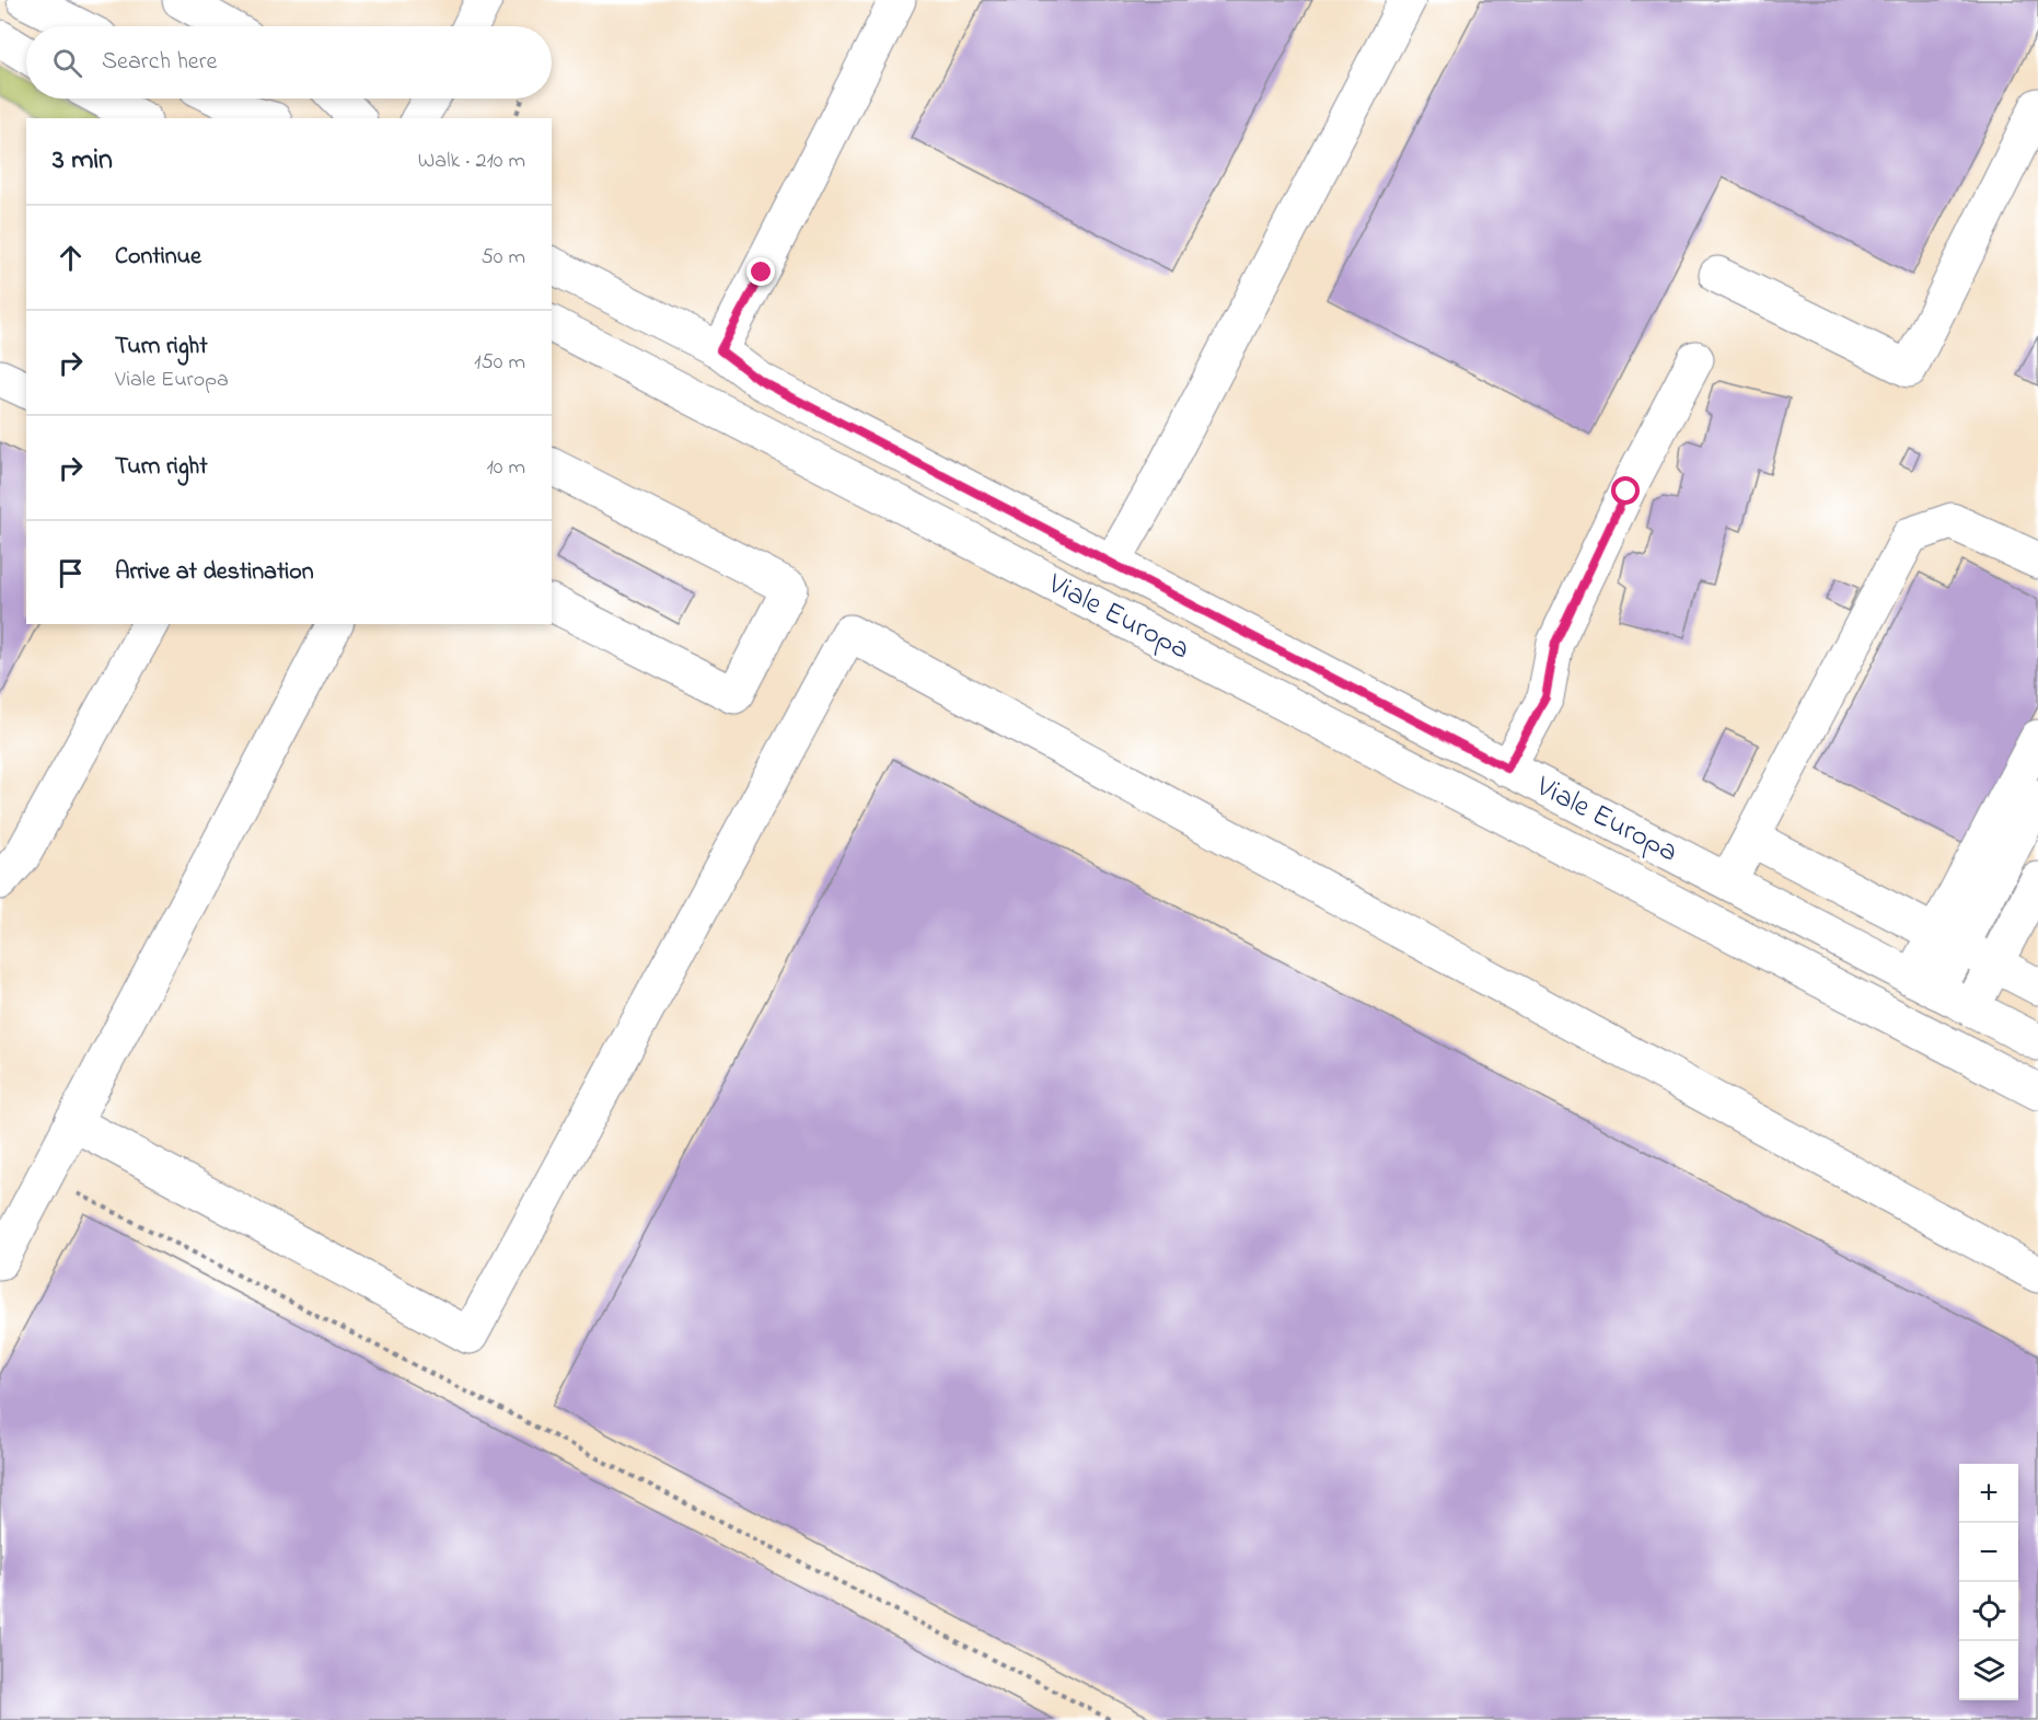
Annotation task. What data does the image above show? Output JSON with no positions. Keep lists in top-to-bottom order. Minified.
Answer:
{"streets":{"main road":["Viale Europa"]},"page":{"search":"Search here","heading":["3 min","Walk · 210 m"],"list":[["Continue","50 m"],["Turn right","Viale Europa","150 m"],["Turn right","10 m"],"Arrive at destination"],"map_buttons":["+","−"]}}
